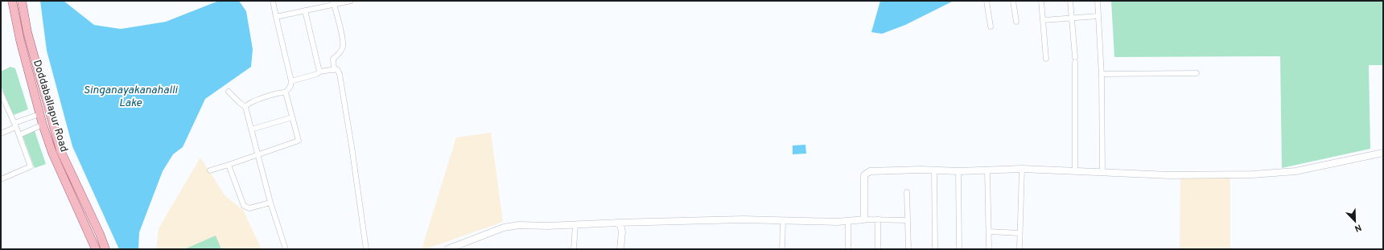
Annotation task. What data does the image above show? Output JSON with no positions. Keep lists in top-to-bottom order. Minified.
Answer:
{"streets":{"main road":["Doddaballapur Road"]},"water":["Singanayakanahalli Lake"],"north":"bottom right"}
